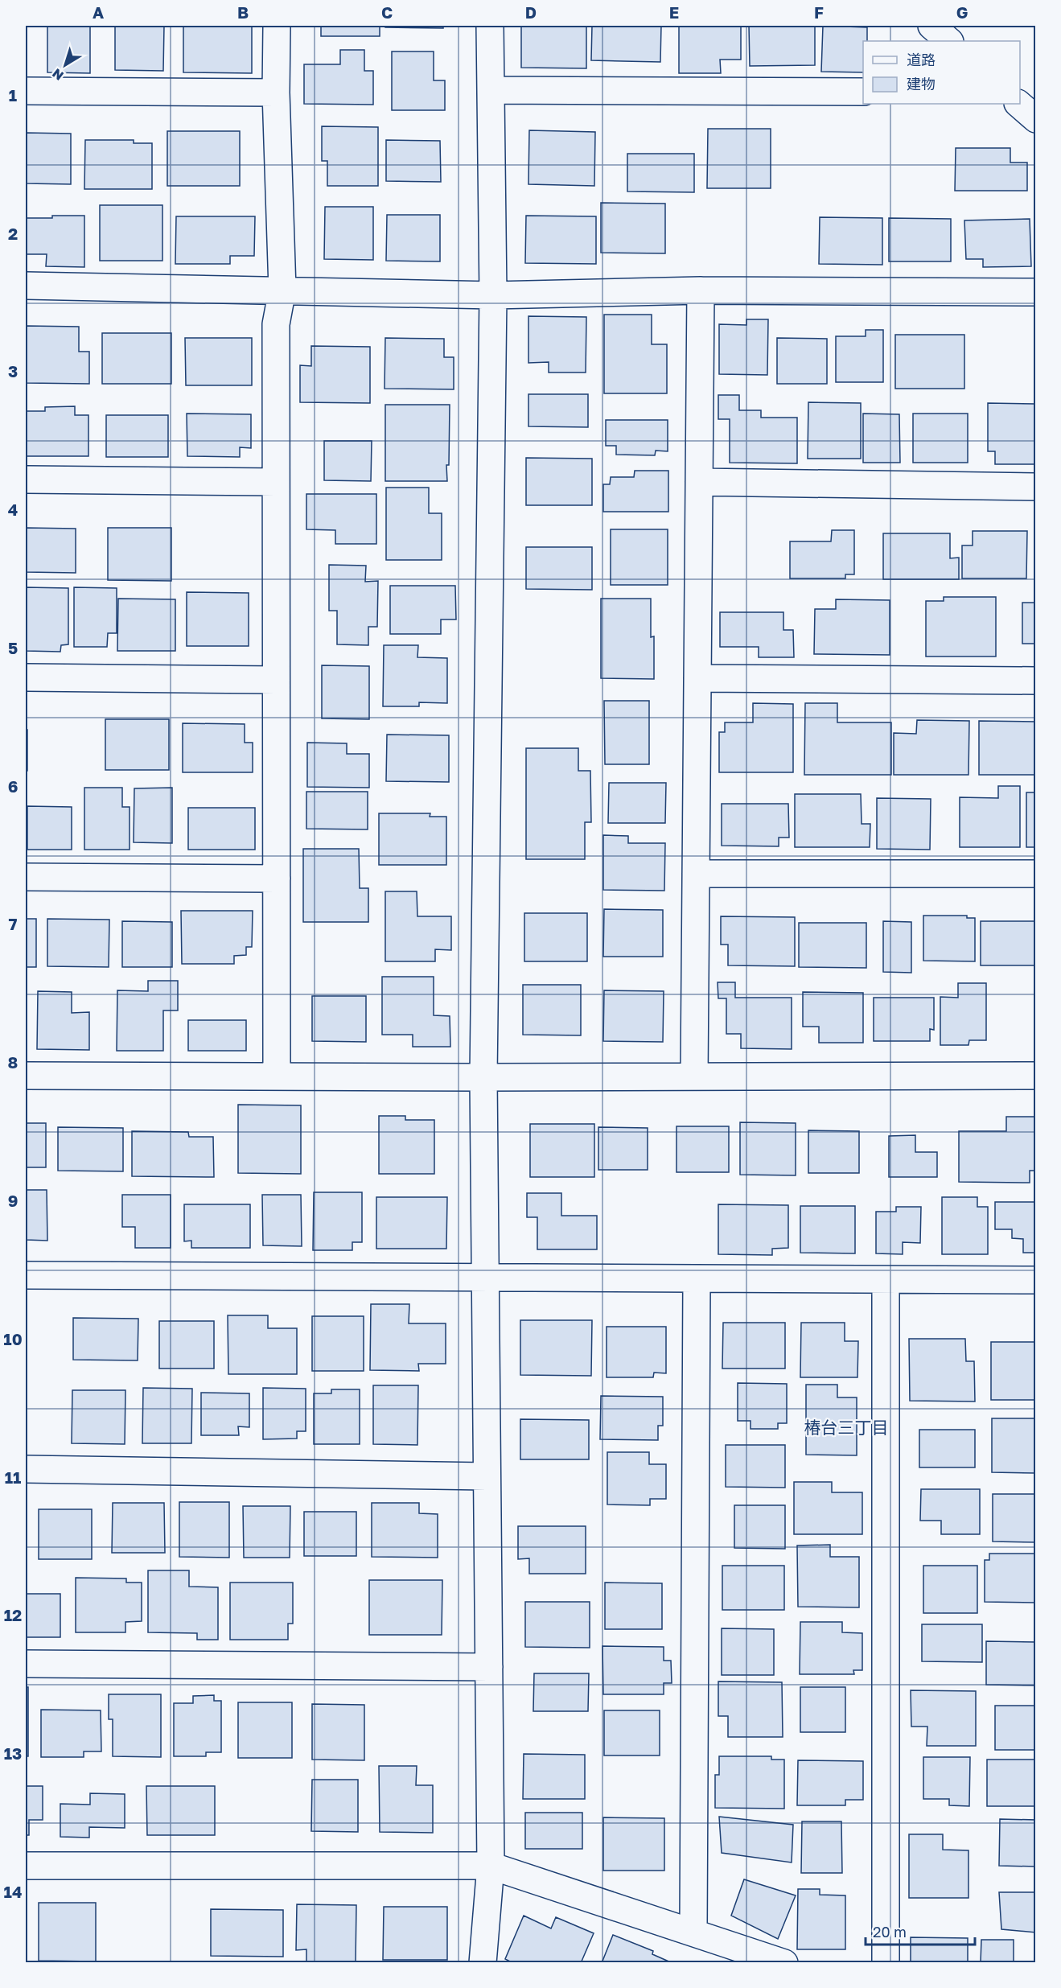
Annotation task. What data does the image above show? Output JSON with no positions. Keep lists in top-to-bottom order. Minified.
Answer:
{"districts":["椿台三丁目"],"legend":["道路","建物"],"scale_bar":"20 m","north":"bottom left","grid":{"columns":["A","B","C","D","E","F","G"],"rows":["1","2","3","4","5","6","7","8","9","10","11","12","13","14"]}}
